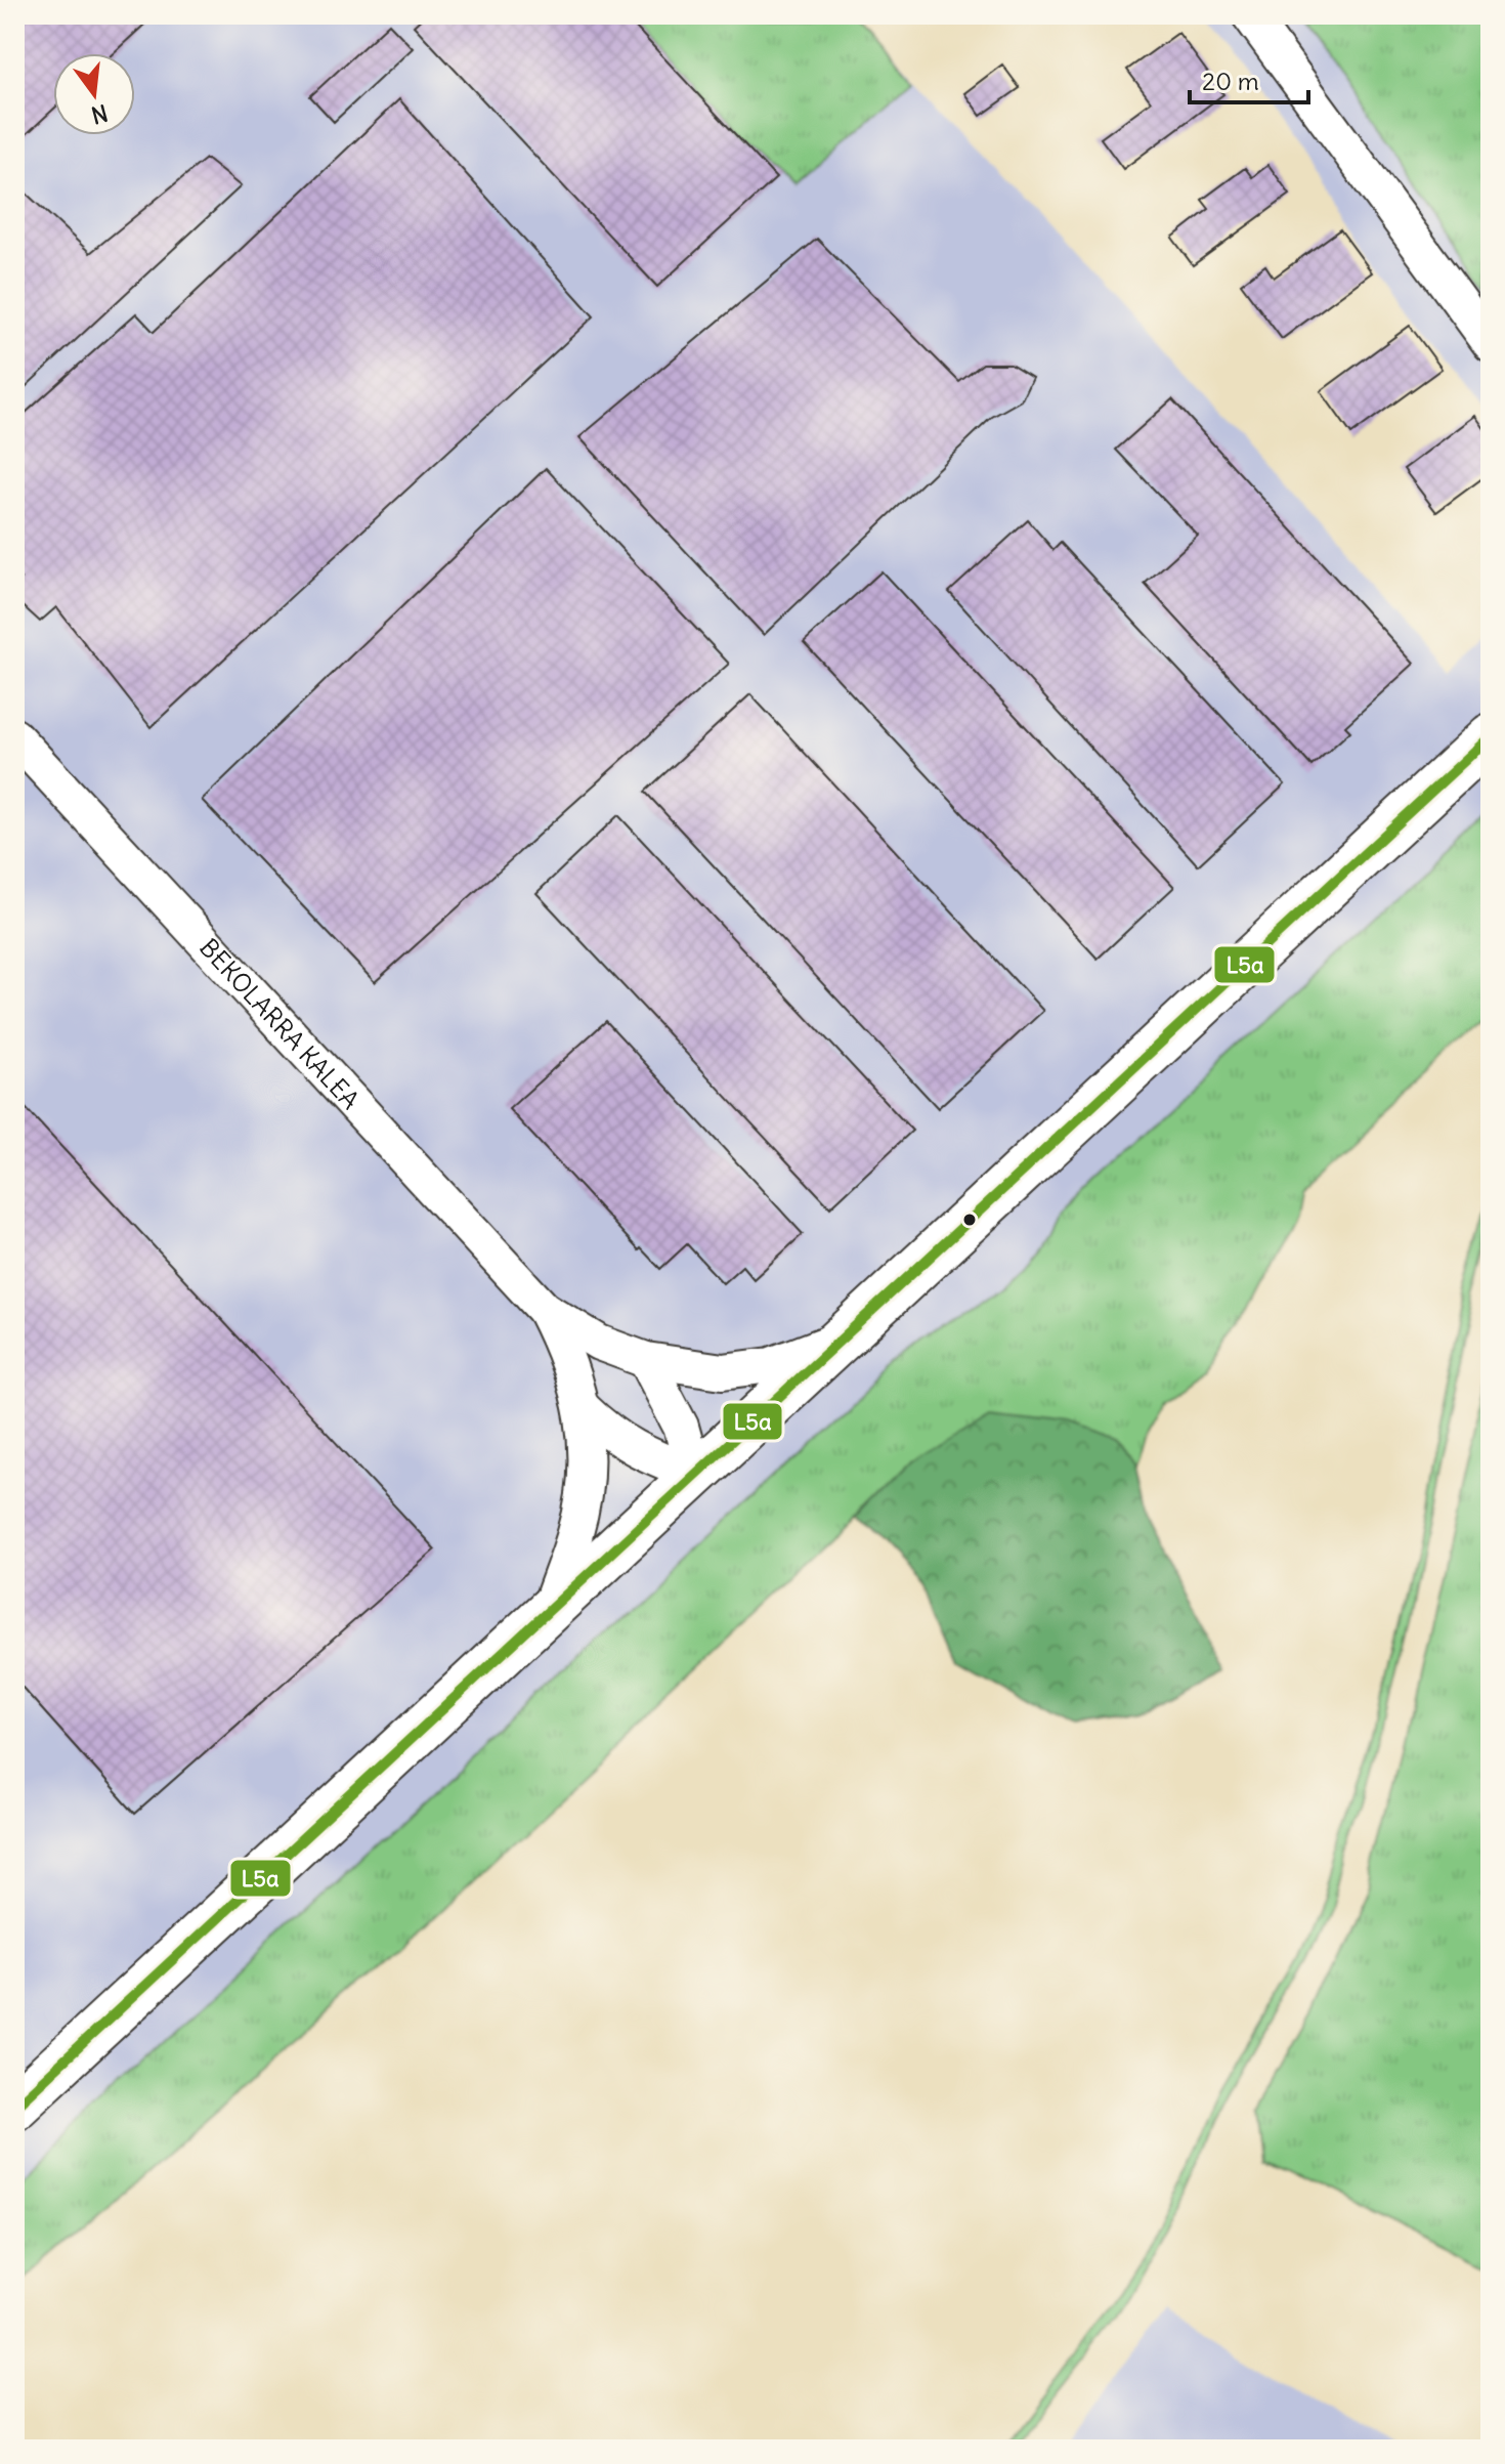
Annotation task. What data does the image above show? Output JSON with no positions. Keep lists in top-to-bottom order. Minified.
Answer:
{"streets":{"street":["BEKOLARRA KALEA"]},"lines":["transit line L5a"],"scale_bar":"20 m","north":"bottom"}
